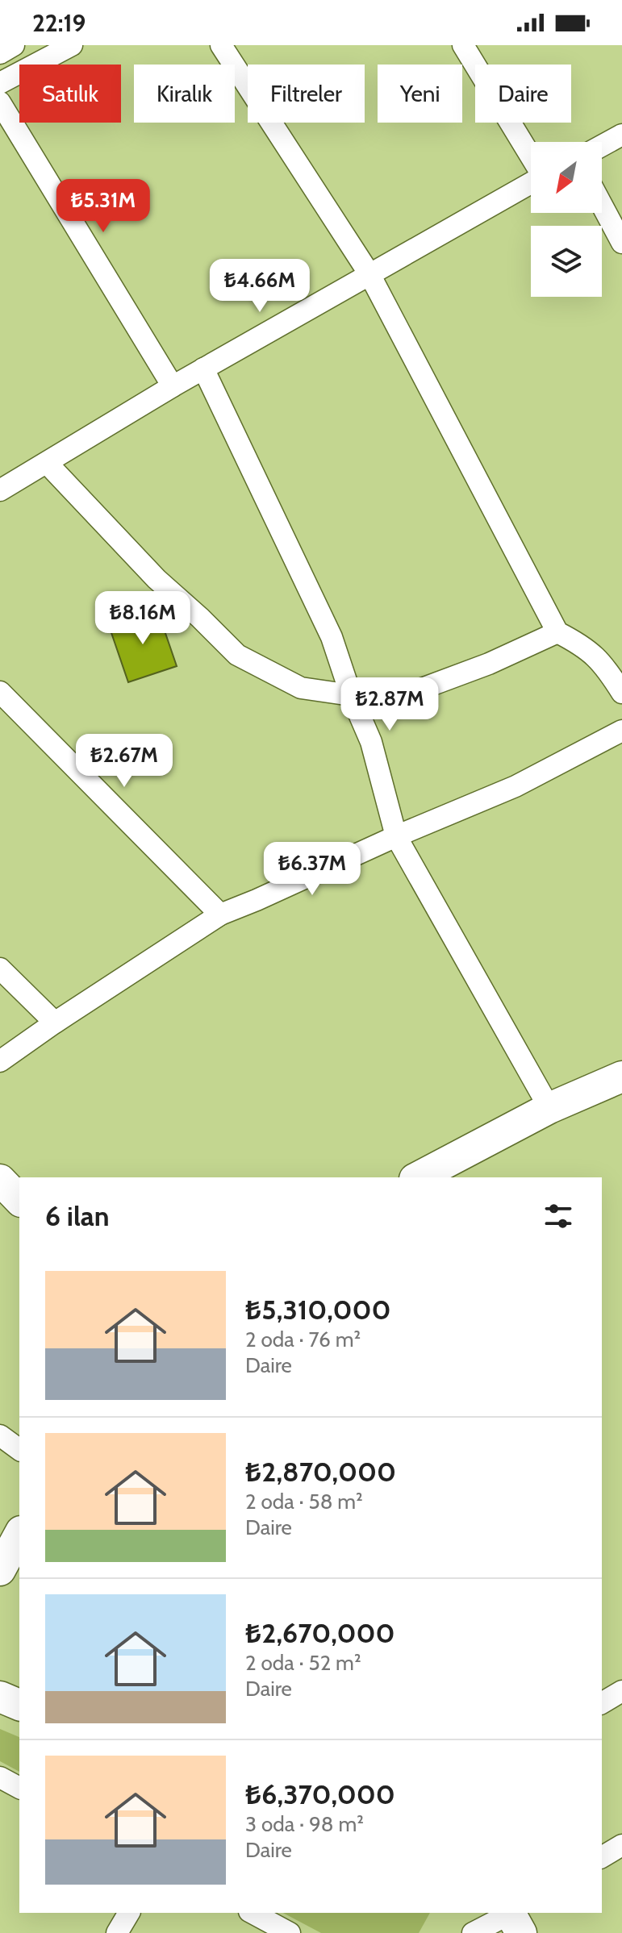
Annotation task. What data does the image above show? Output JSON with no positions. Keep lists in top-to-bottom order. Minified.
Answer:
{"north":"bottom left","page":{"status":"22:19","chip":["Satılık","Kiralık","Filtreler","Yeni","Daire"],"price":["₺5.31M","₺4.66M","₺8.16M","₺2.87M","₺2.67M","₺6.37M"],"heading":"6 ilan","list":[{"name":"₺5,310,000","note":"2 oda · 76 m² · Daire"},{"name":"₺2,870,000","note":"2 oda · 58 m² · Daire"},{"name":"₺2,670,000","note":"2 oda · 52 m² · Daire"},{"name":"₺6,370,000","note":"3 oda · 98 m² · Daire"}]}}
